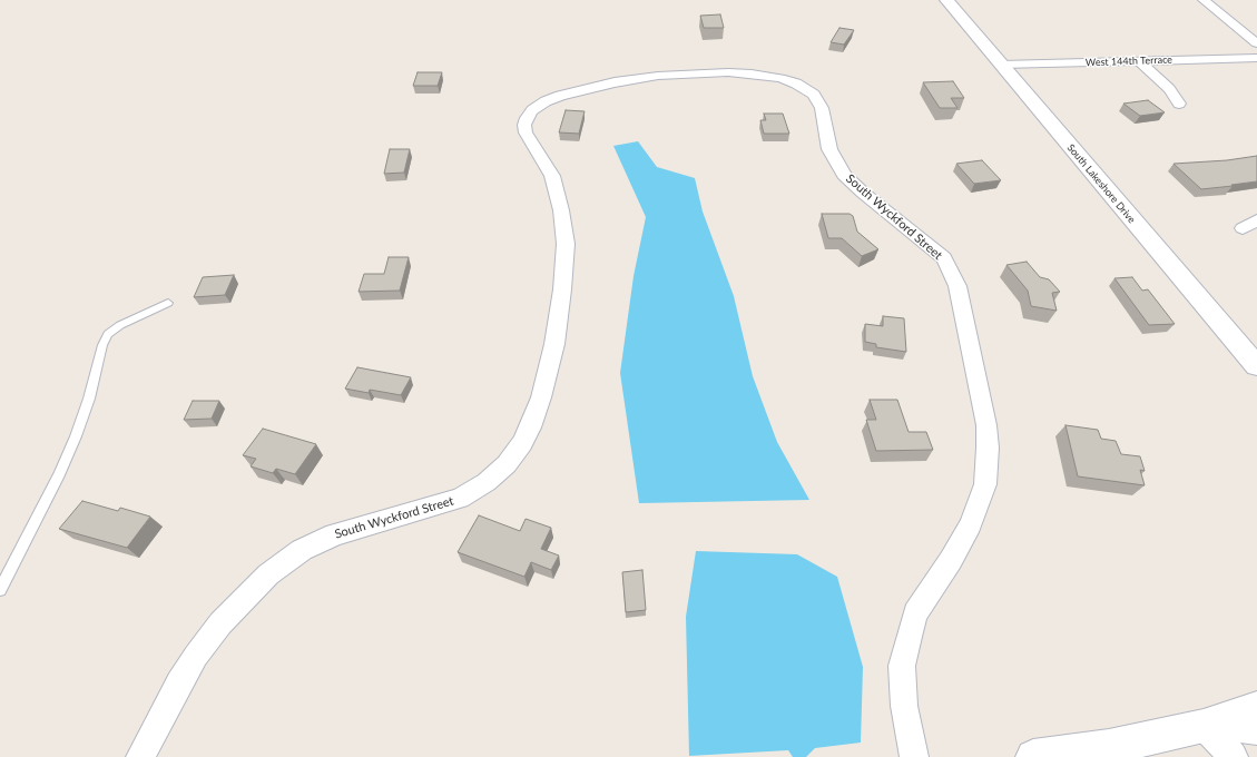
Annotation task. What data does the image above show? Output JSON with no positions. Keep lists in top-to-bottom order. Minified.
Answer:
{"streets":{"street":["West 144th Terrace","South Lakeshore Drive","South Wyckford Street"]},"crossings":[["West 144th Terrace","South Lakeshore Drive"]]}
